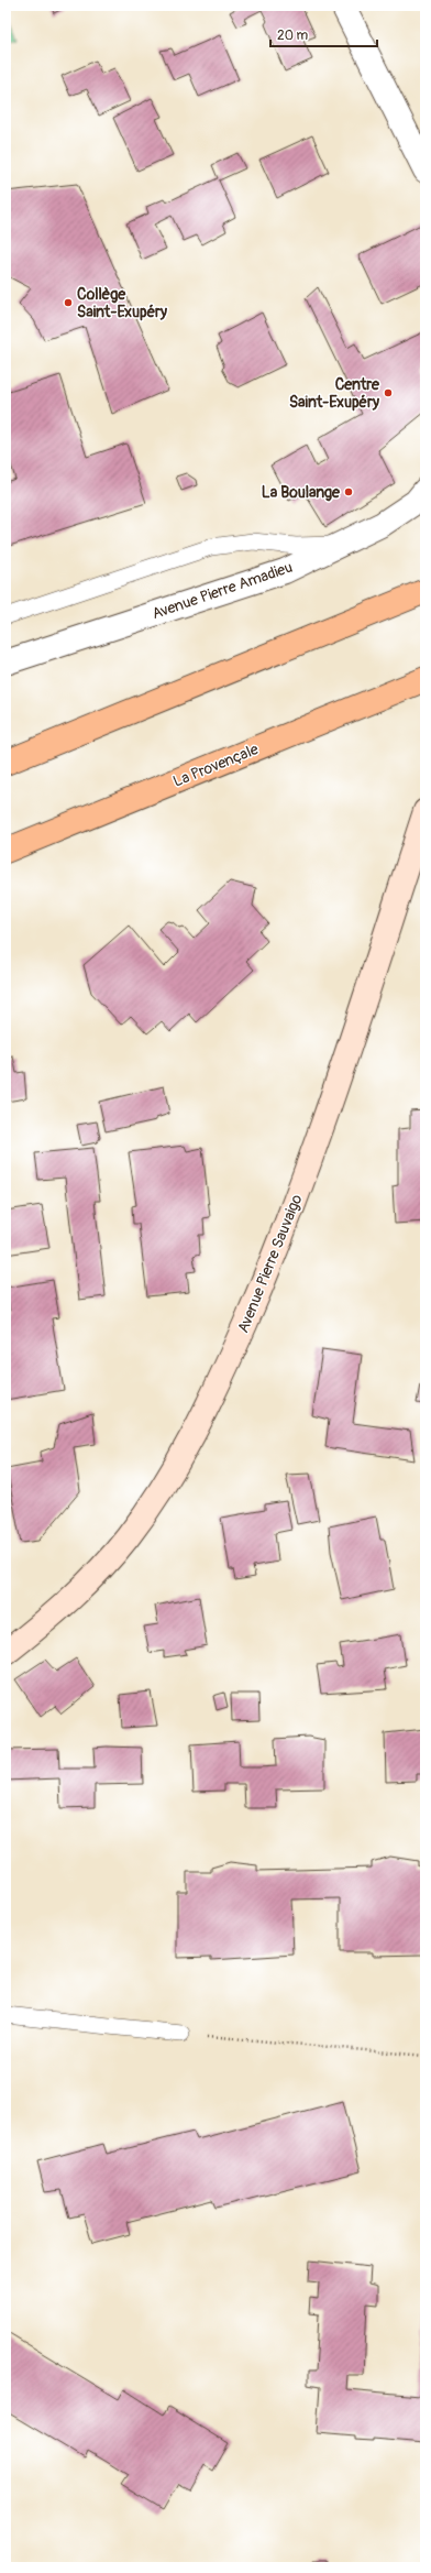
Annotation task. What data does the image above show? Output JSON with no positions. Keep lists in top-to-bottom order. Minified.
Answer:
{"streets":{"highway":["La Provençale"],"main road":["Avenue Pierre Sauvaigo"],"street":["Avenue Pierre Amadieu"]},"places":["Collège Saint-Exupéry","Centre Saint-Exupéry","La Boulange"],"scale_bar":"20 m"}
